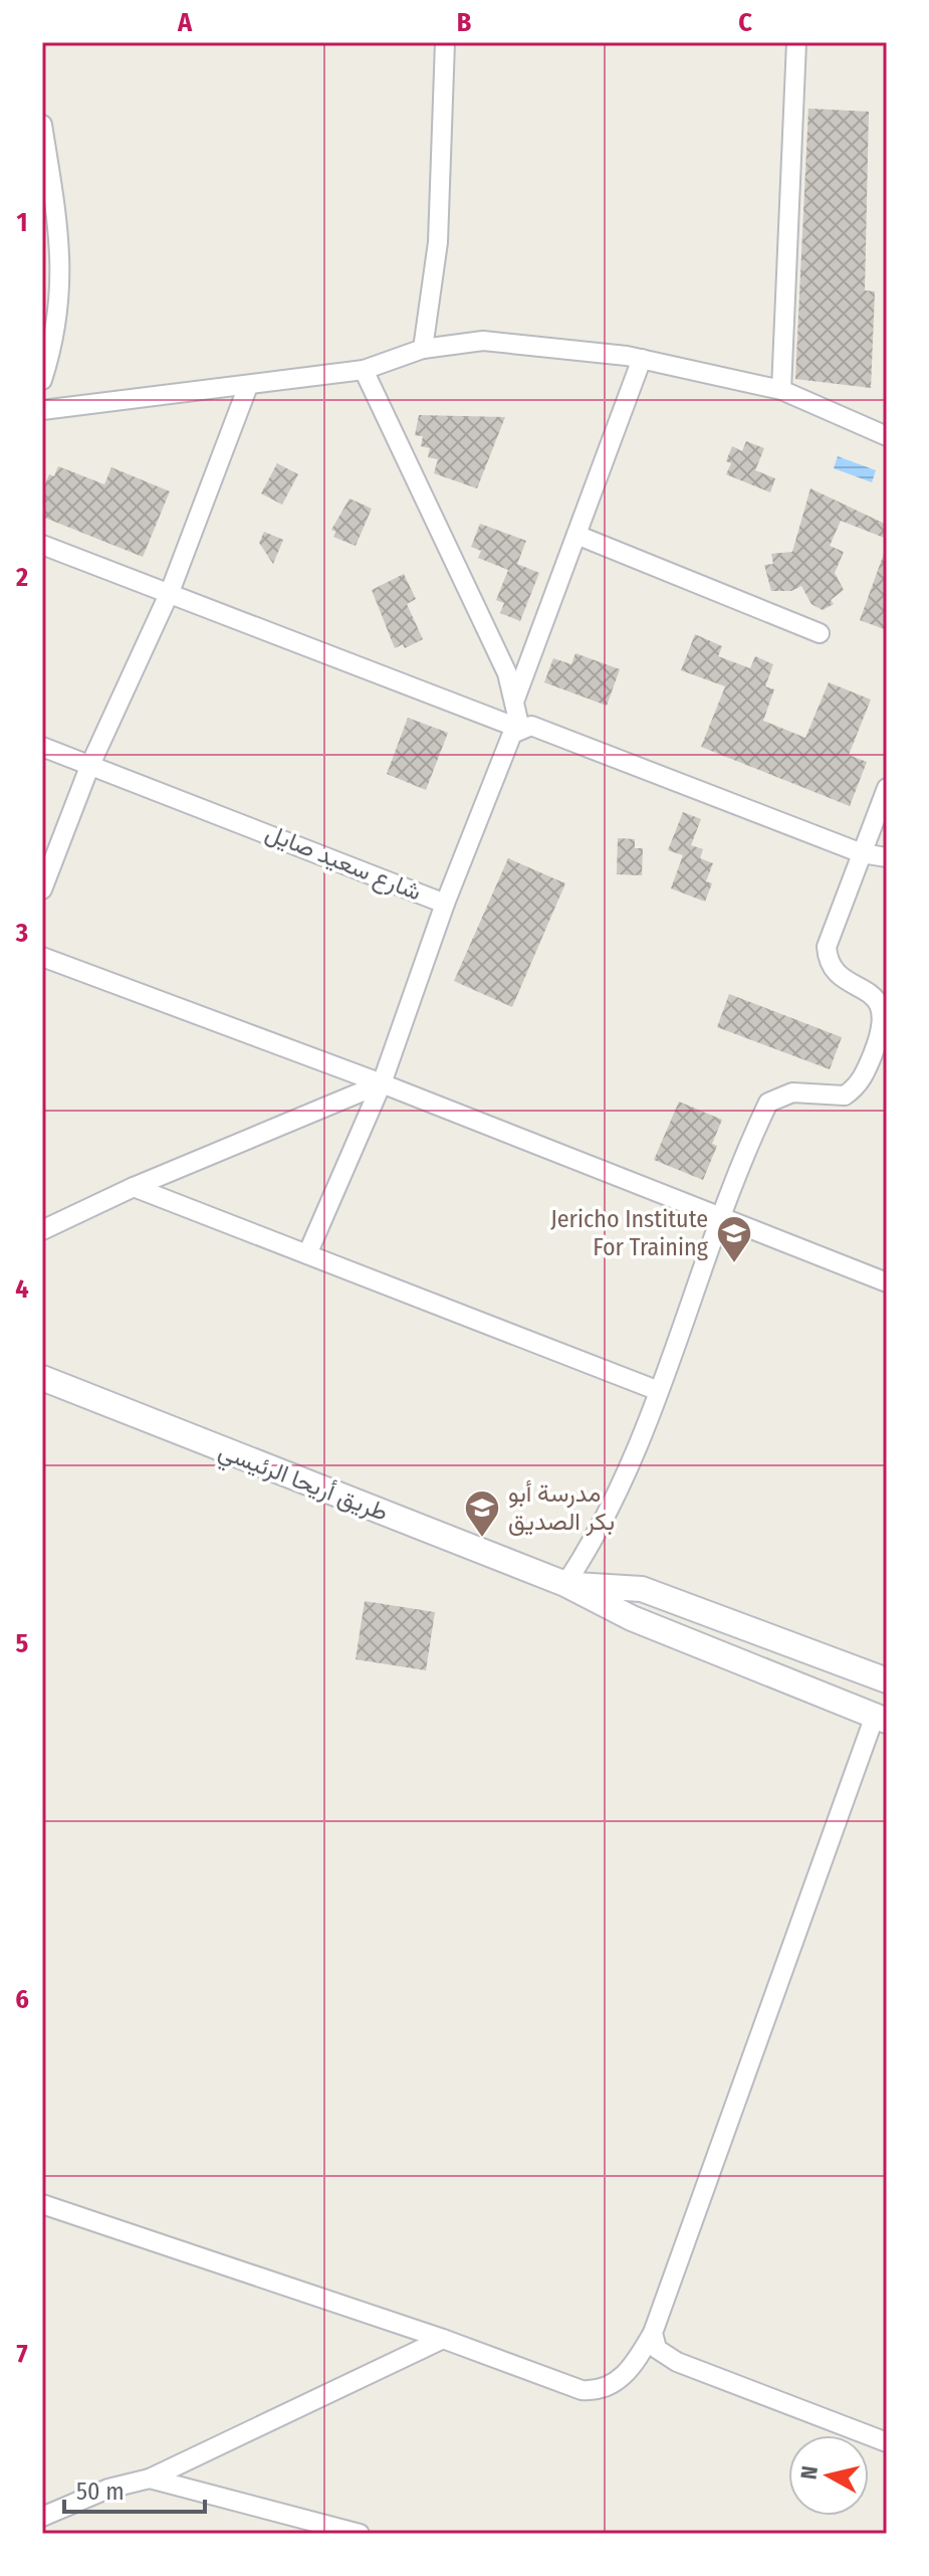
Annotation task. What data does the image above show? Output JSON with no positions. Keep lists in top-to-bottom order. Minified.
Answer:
{"streets":{"main road":["طريق أريحا الرئيسي"],"street":["شارع سعيد صايل"]},"places":{"school or university":["Jericho Institute For Training","مدرسة أبو بكر الصديق"]},"scale_bar":"50 m","north":"left","grid":{"columns":["A","B","C"],"rows":["1","2","3","4","5","6","7"]}}
